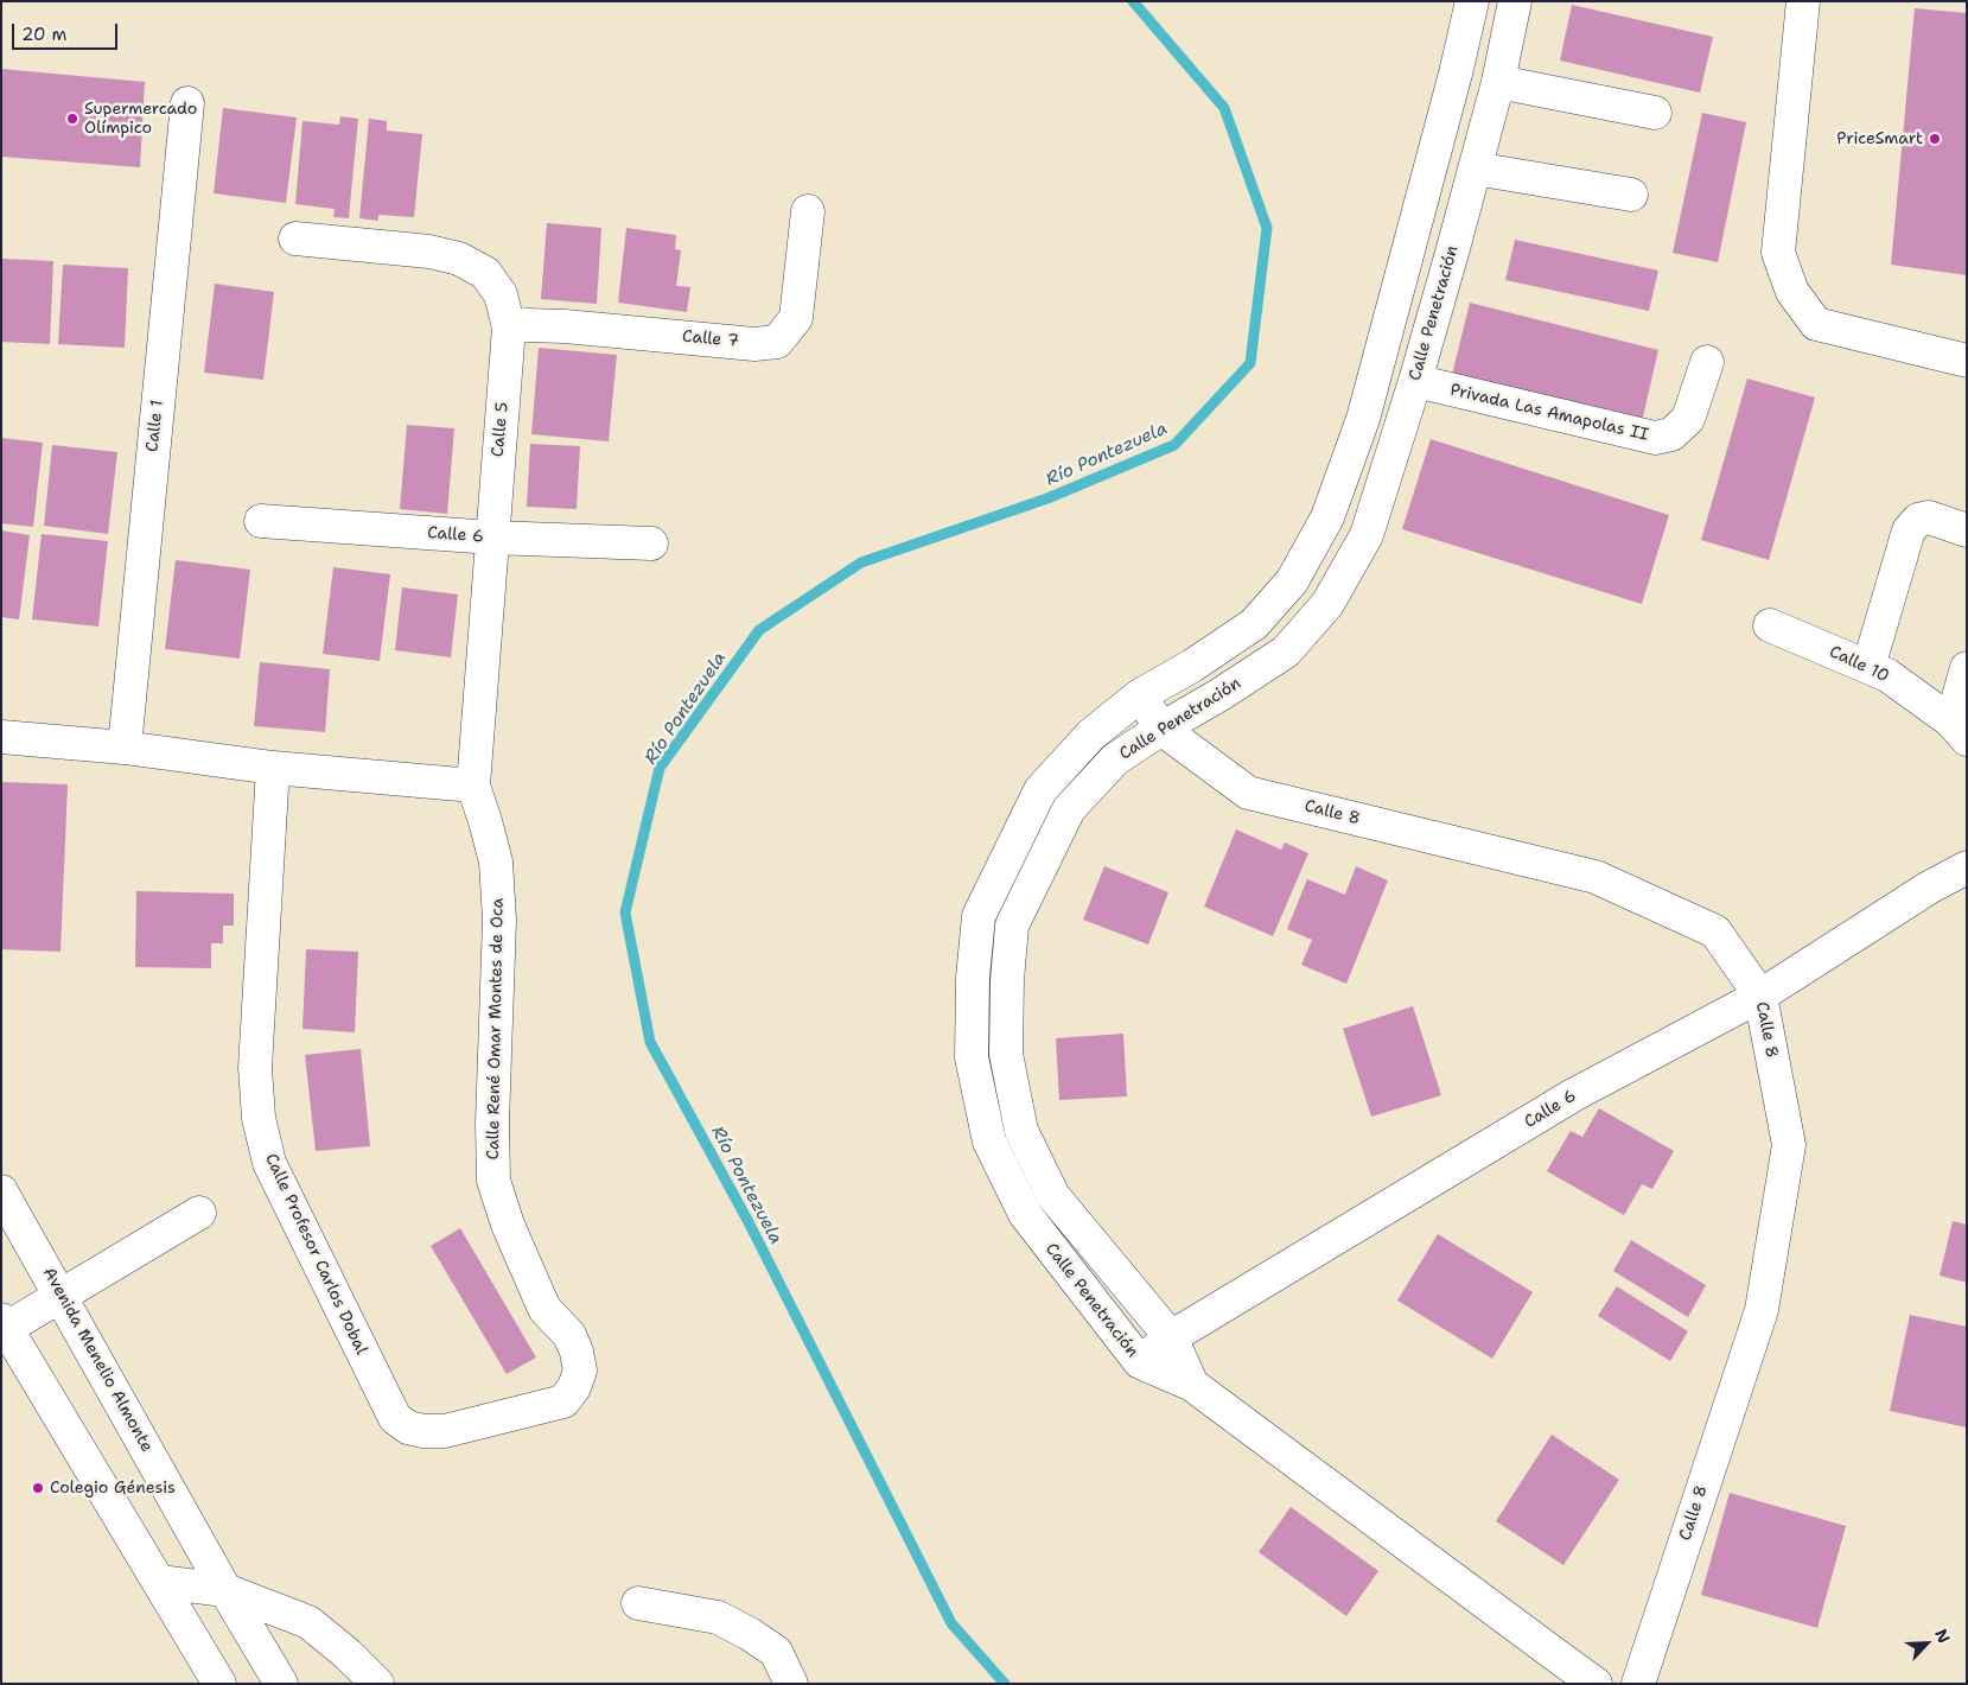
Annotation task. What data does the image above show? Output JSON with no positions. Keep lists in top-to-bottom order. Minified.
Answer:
{"streets":{"street":["Calle Penetración","Calle 7","Privada Las Amapolas II","Calle 1","Calle 5","Calle 6","Calle 10","Calle 8","Calle René Omar Montes de Oca","Calle Profesor Carlos Dobal","Avenida Menelio Almonte"]},"crossings":[["Calle Penetración","Privada Las Amapolas II"],["Calle Penetración","Calle 6"],["Calle Penetración","Calle 8"],["Calle 7","Calle 5"],["Calle 5","Calle 6"],["Calle 5","Calle René Omar Montes de Oca"],["Calle 6","Calle 8"],["Calle René Omar Montes de Oca","Calle Profesor Carlos Dobal"]],"water":["Río Pontezuela"],"places":["Supermercado Olímpico","PriceSmart","Colegio Génesis"],"scale_bar":"20 m","north":"top right"}
